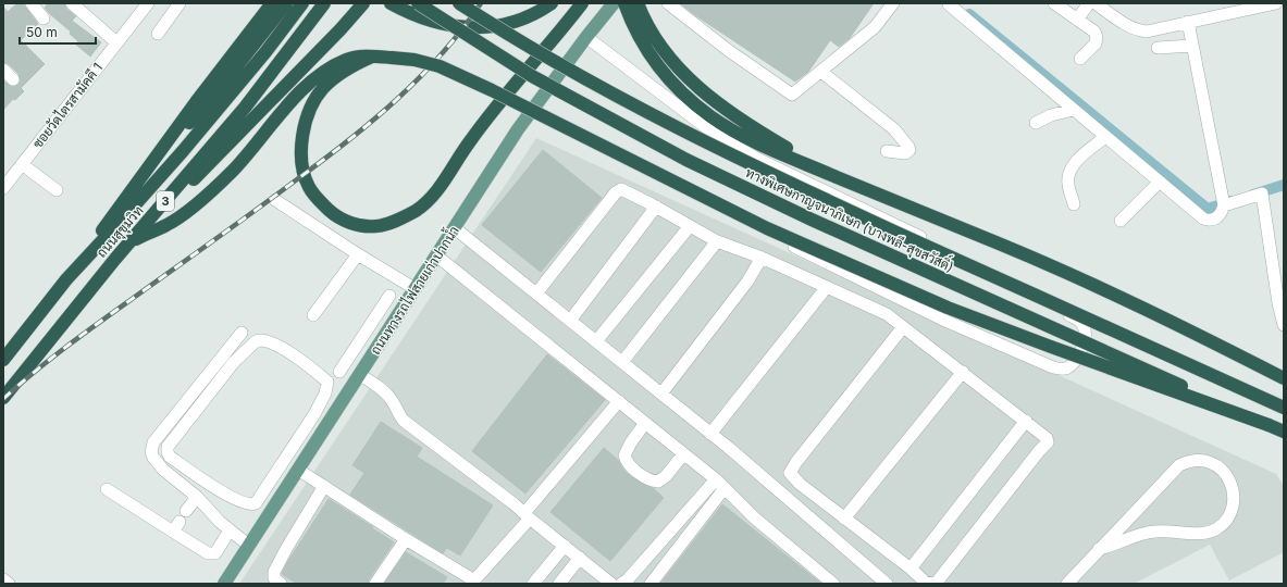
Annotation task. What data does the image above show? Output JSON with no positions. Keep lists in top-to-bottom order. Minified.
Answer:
{"streets":{"highway":["3","ทางพิเศษกาญจนาภิเษก (บางพลี-สุขสวัสดิ์)","ถนนสุขุมวิท"],"main road":["ถนนทางรถไฟสายเก่าปากน้ำ"],"street":["ซอยวัดไตรสามัคคี 1"]},"scale_bar":"50 m"}
